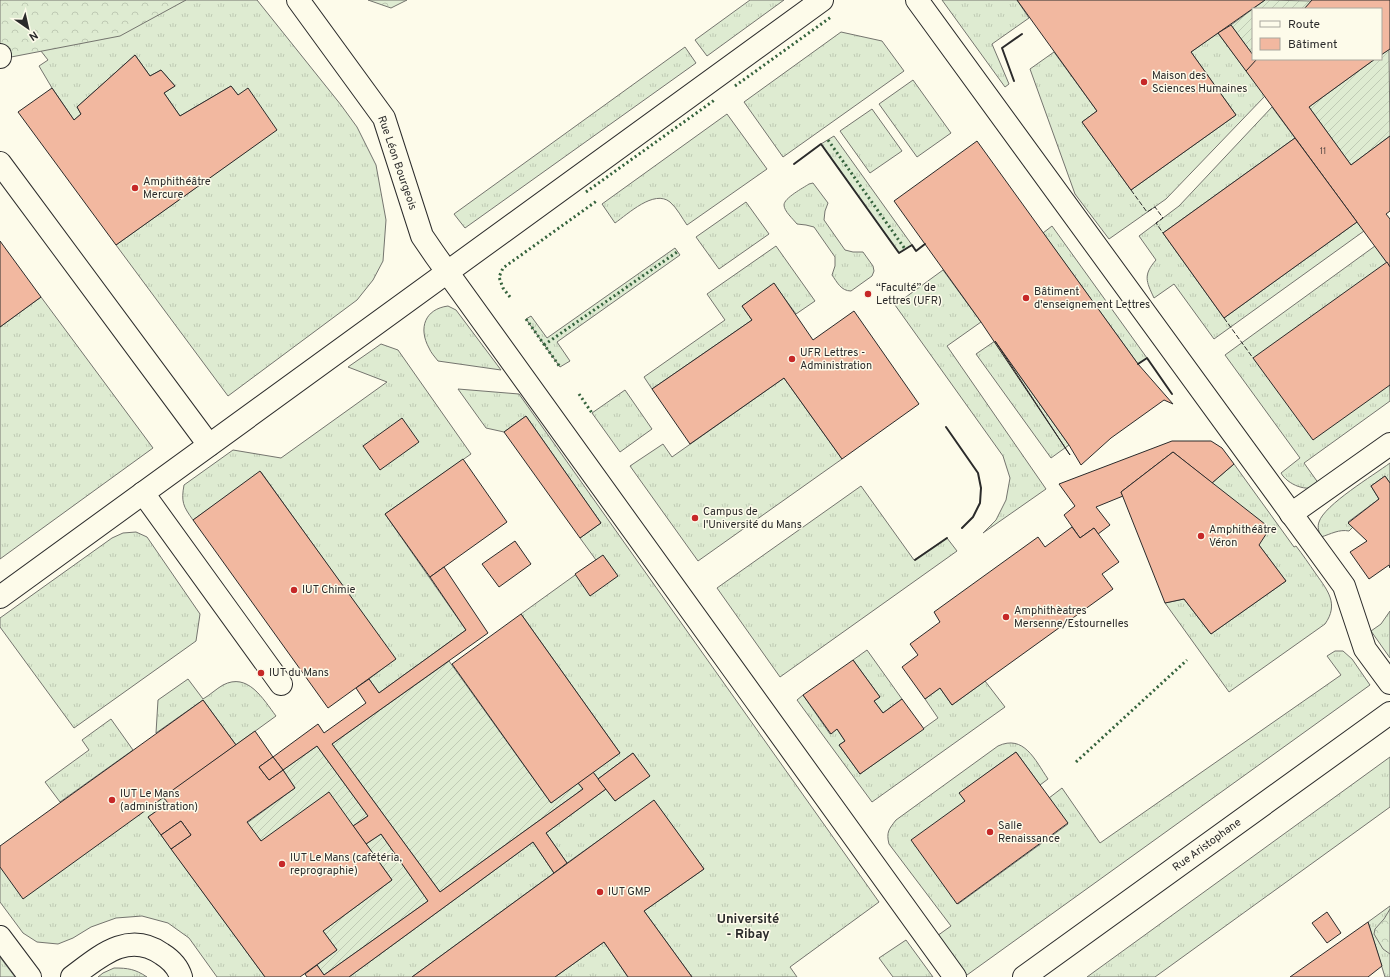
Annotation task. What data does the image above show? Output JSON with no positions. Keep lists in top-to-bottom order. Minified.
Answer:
{"streets":{"street":["Rue Léon Bourgeois","Rue Aristophane"]},"districts":["Université - Ribay"],"places":["Maison des Sciences Humaines","Amphithéâtre Mercure","“Faculté” de Lettres (UFR)","Bâtiment d'enseignement Lettres","UFR Lettres - Administration","Campus de l'Université du Mans","Amphithéâtre Véron","IUT Chimie","Amphithèatres Mersenne/Estournelles","IUT du Mans","IUT Le Mans (administration)","Salle Renaissance","IUT Le Mans (cafétéria, reprographie)","IUT GMP"],"house_numbers":["11"],"legend":["Route","Bâtiment"],"north":"bottom right"}
